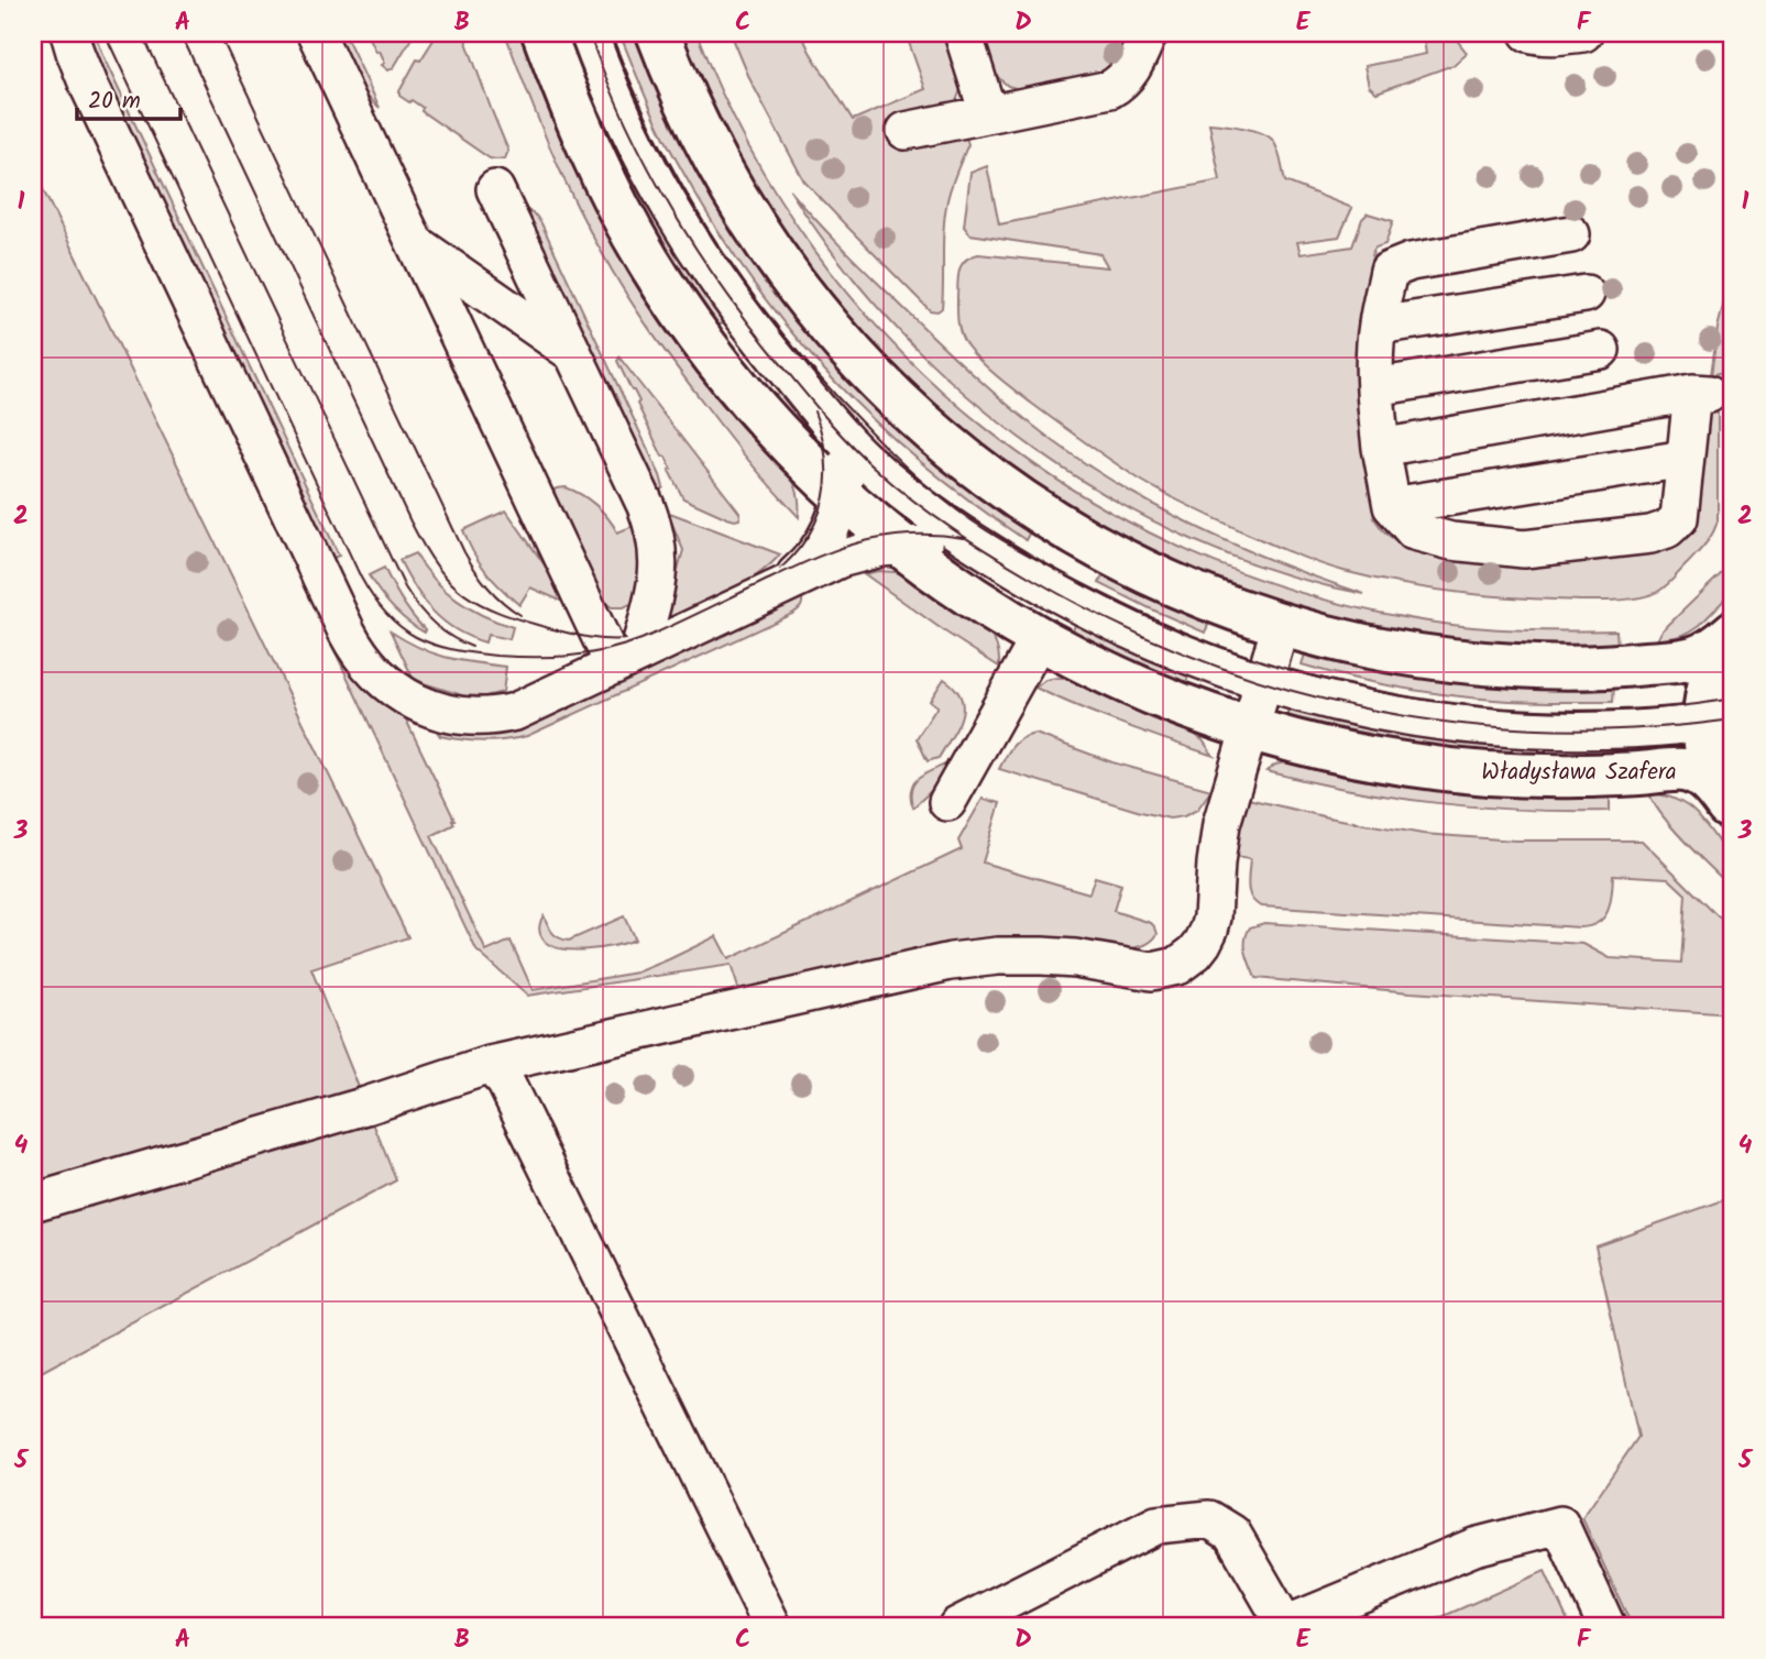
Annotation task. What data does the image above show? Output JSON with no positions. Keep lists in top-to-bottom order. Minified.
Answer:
{"streets":{"main road":["Władysława Szafera"]},"scale_bar":"20 m","grid":{"columns":["A","B","C","D","E","F"],"rows":["1","2","3","4","5"]}}
